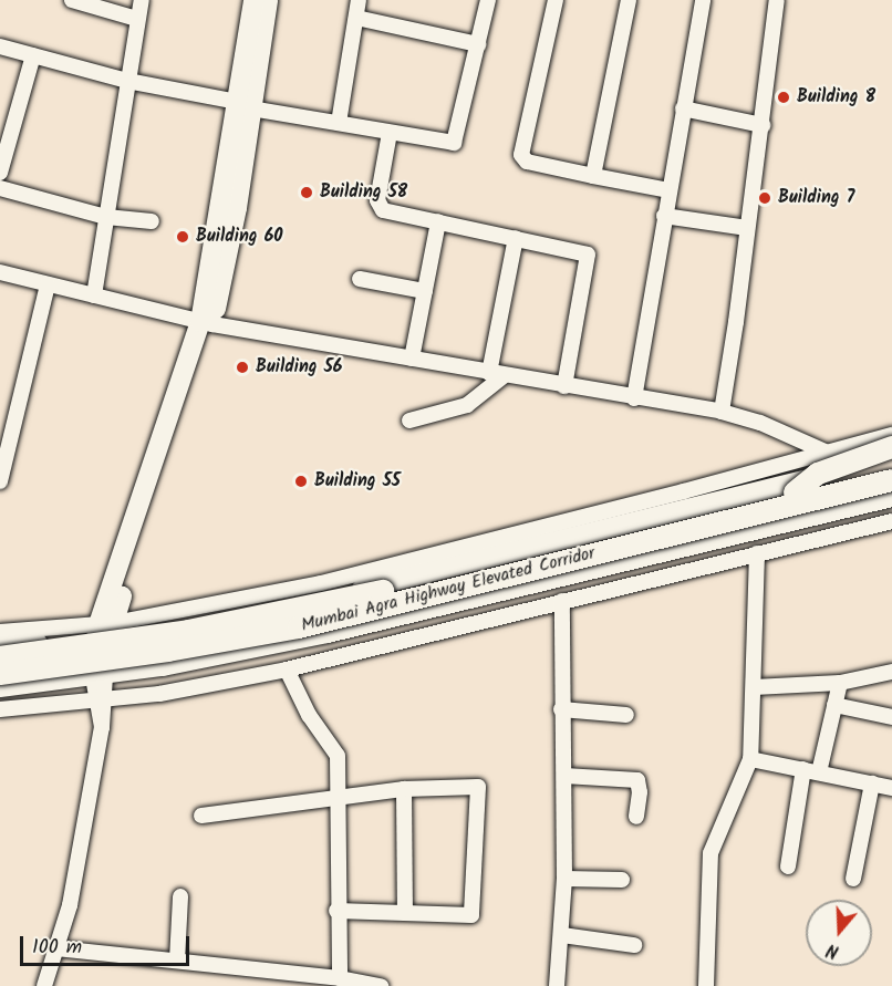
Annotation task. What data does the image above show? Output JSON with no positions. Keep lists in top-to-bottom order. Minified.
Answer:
{"streets":{"highway":["Mumbai Agra Highway Elevated Corridor"]},"places":["Building 8","Building 58","Building 7","Building 60","Building 56","Building 55"],"scale_bar":"100 m","north":"bottom"}
